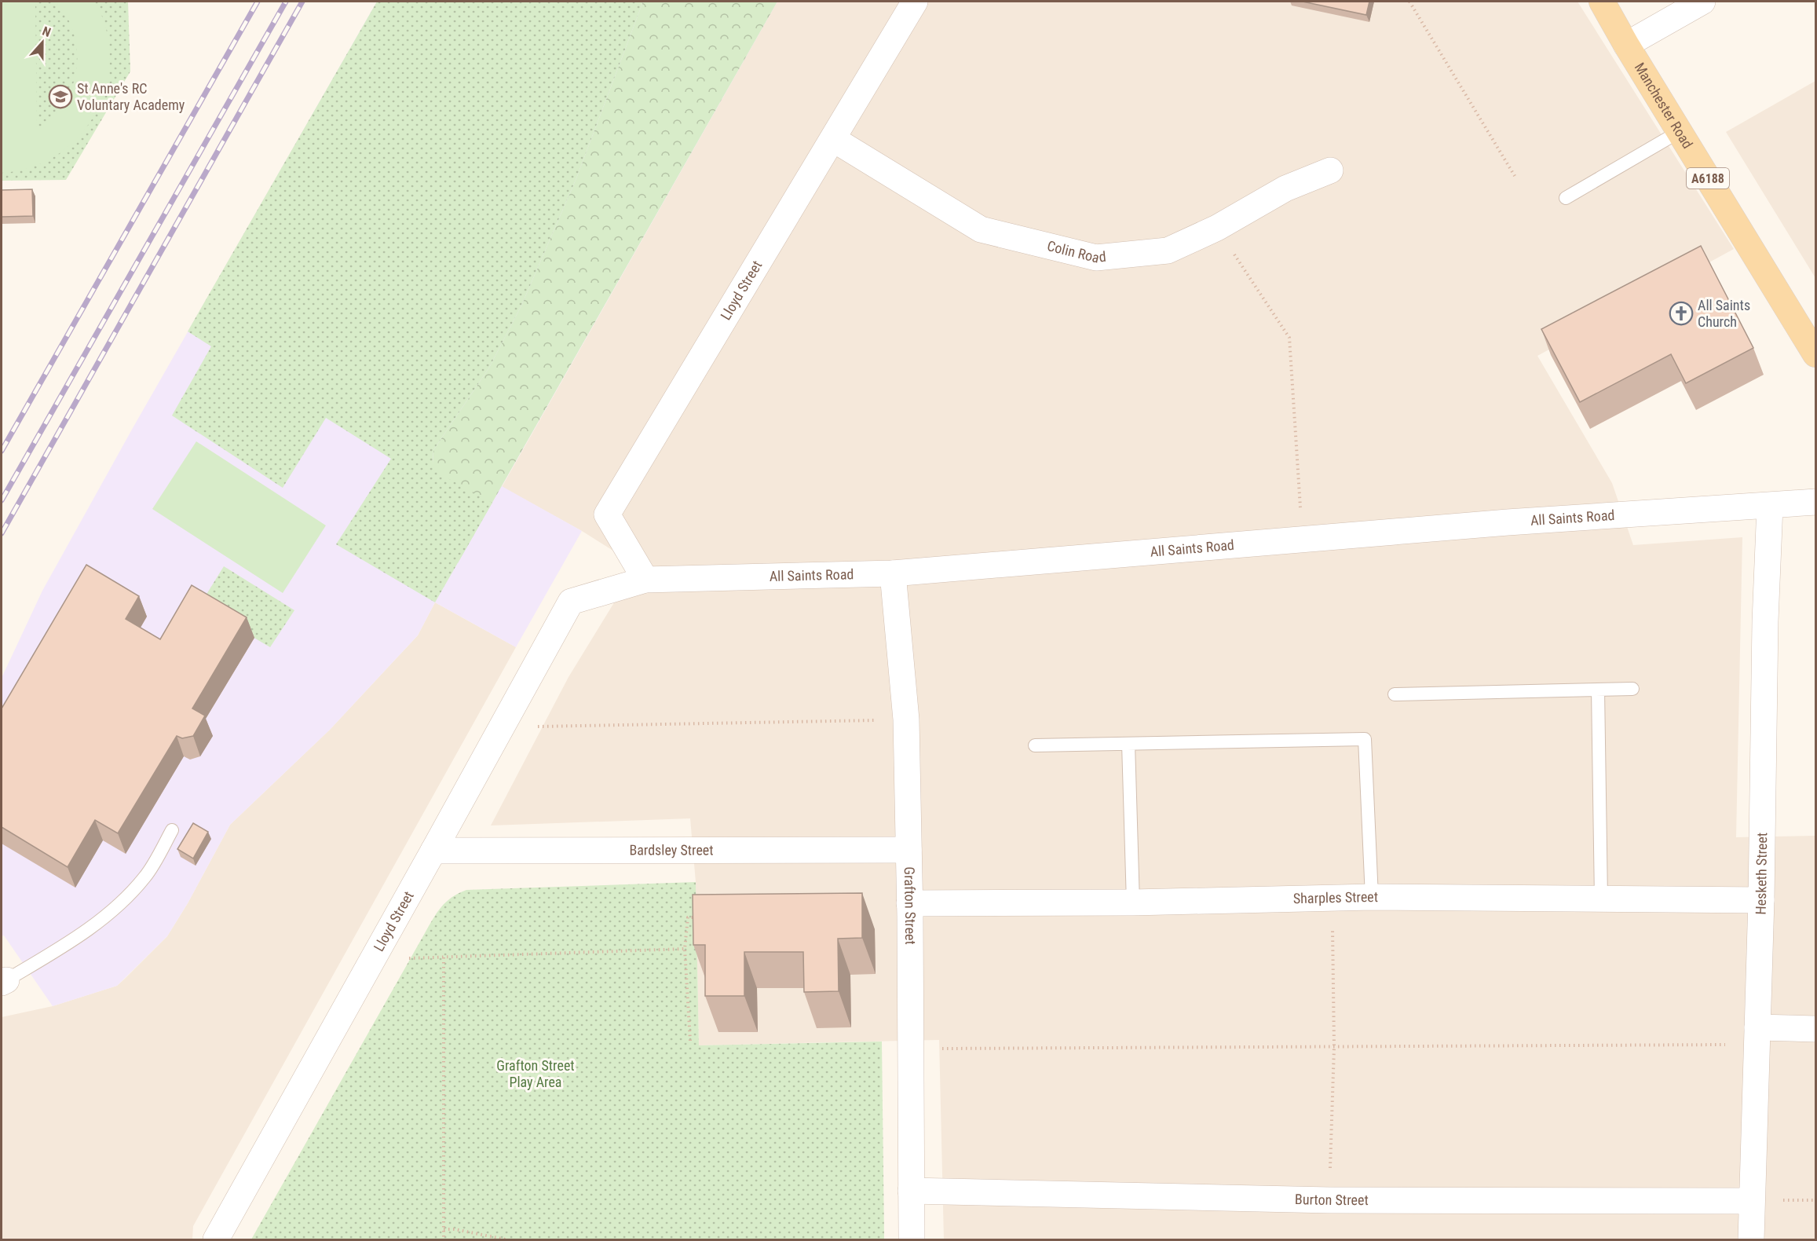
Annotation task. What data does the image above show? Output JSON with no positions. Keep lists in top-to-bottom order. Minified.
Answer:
{"streets":{"main road":["Manchester Road","A6188"],"street":["Colin Road","Lloyd Street","All Saints Road","Bardsley Street","Hesketh Street","Sharples Street","Grafton Street","Burton Street"]},"crossings":[["Colin Road","Lloyd Street"],["Lloyd Street","All Saints Road"],["Lloyd Street","Bardsley Street"],["All Saints Road","Hesketh Street"],["All Saints Road","Grafton Street"],["Bardsley Street","Grafton Street"],["Hesketh Street","Sharples Street"],["Hesketh Street","Burton Street"],["Sharples Street","Grafton Street"],["Grafton Street","Burton Street"]],"parks":["Grafton Street Play Area"],"places":{"school or university":["St Anne's RC Voluntary Academy"],"church":["All Saints Church"]},"north":"top"}
